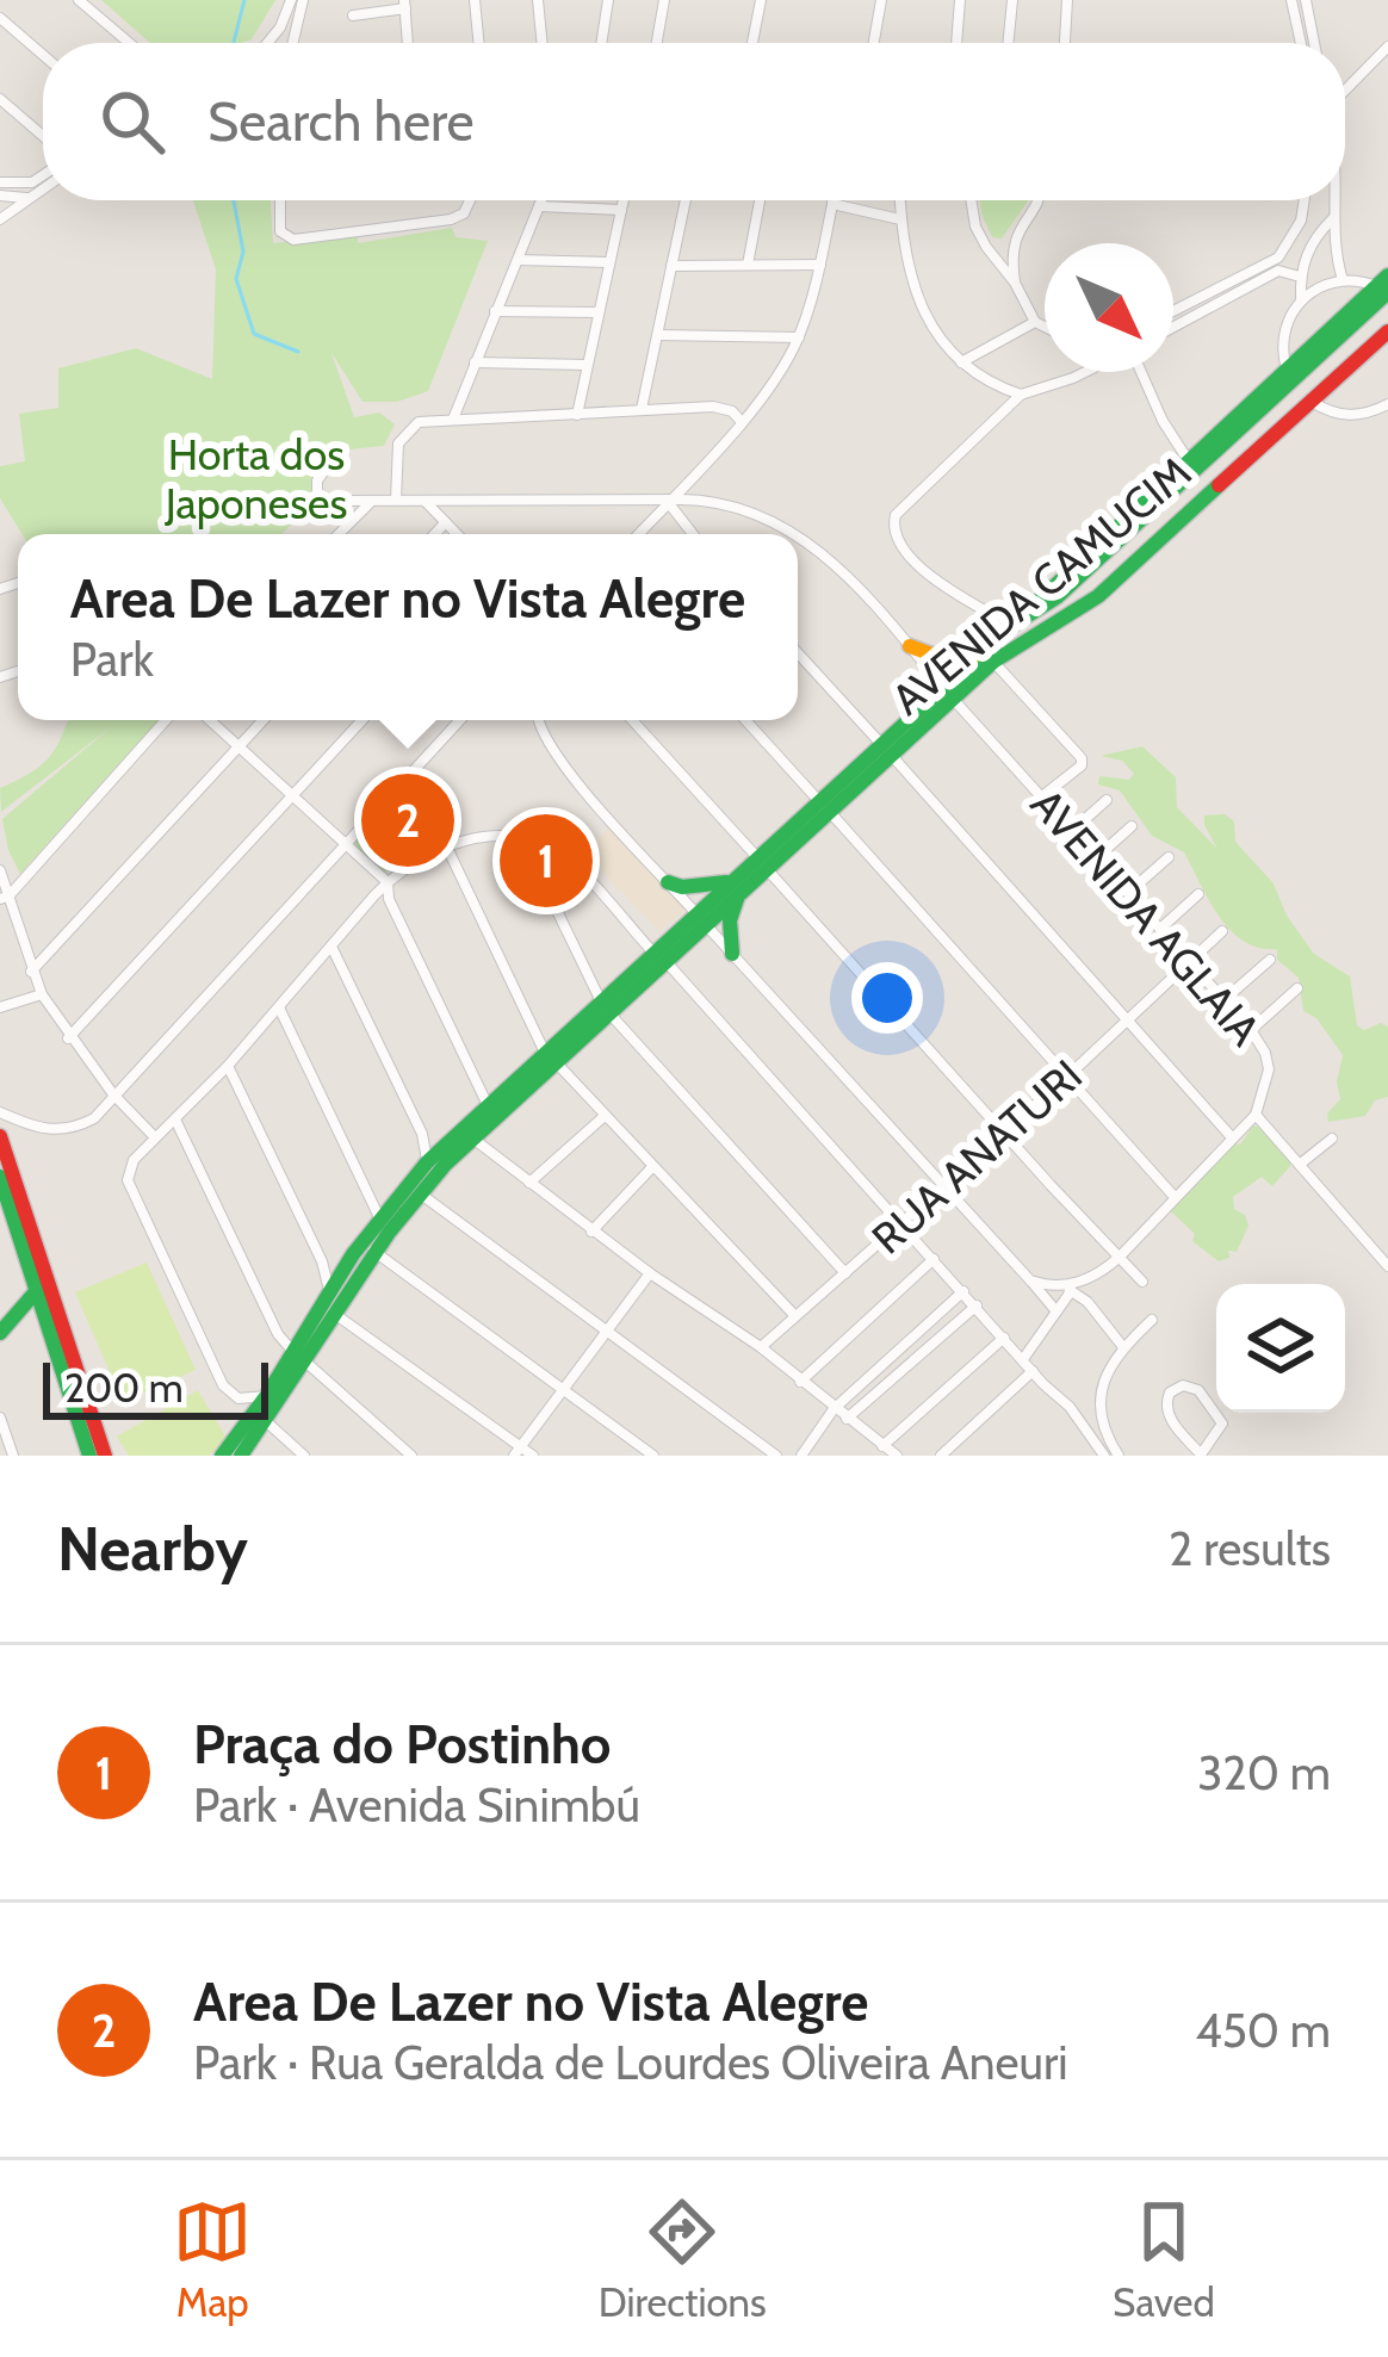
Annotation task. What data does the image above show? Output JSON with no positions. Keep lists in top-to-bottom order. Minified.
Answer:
{"streets":{"main road":["AVENIDA CAMUCIM"],"street":["AVENIDA AGLAIA","RUA ANATURI"]},"crossings":[["AVENIDA CAMUCIM","AVENIDA AGLAIA"],["AVENIDA AGLAIA","RUA ANATURI"]],"parks":["Horta dos Japoneses"],"scale_bar":"200 m","north":"bottom right","page":{"search":"Search here","popup":["Area De Lazer no Vista Alegre","Park"],"pins":["2","1"],"scale":"200 m","heading":["Nearby","2 results"],"list":[{"mark":"1","name":"Praça do Postinho","note":"Park · Avenida Sinimbú","value":"320 m"},{"mark":"2","name":"Area De Lazer no Vista Alegre","note":"Park · Rua Geralda de Lourdes Oliveira Aneuri","value":"450 m"}],"nav":["Map","Directions","Saved"]}}
